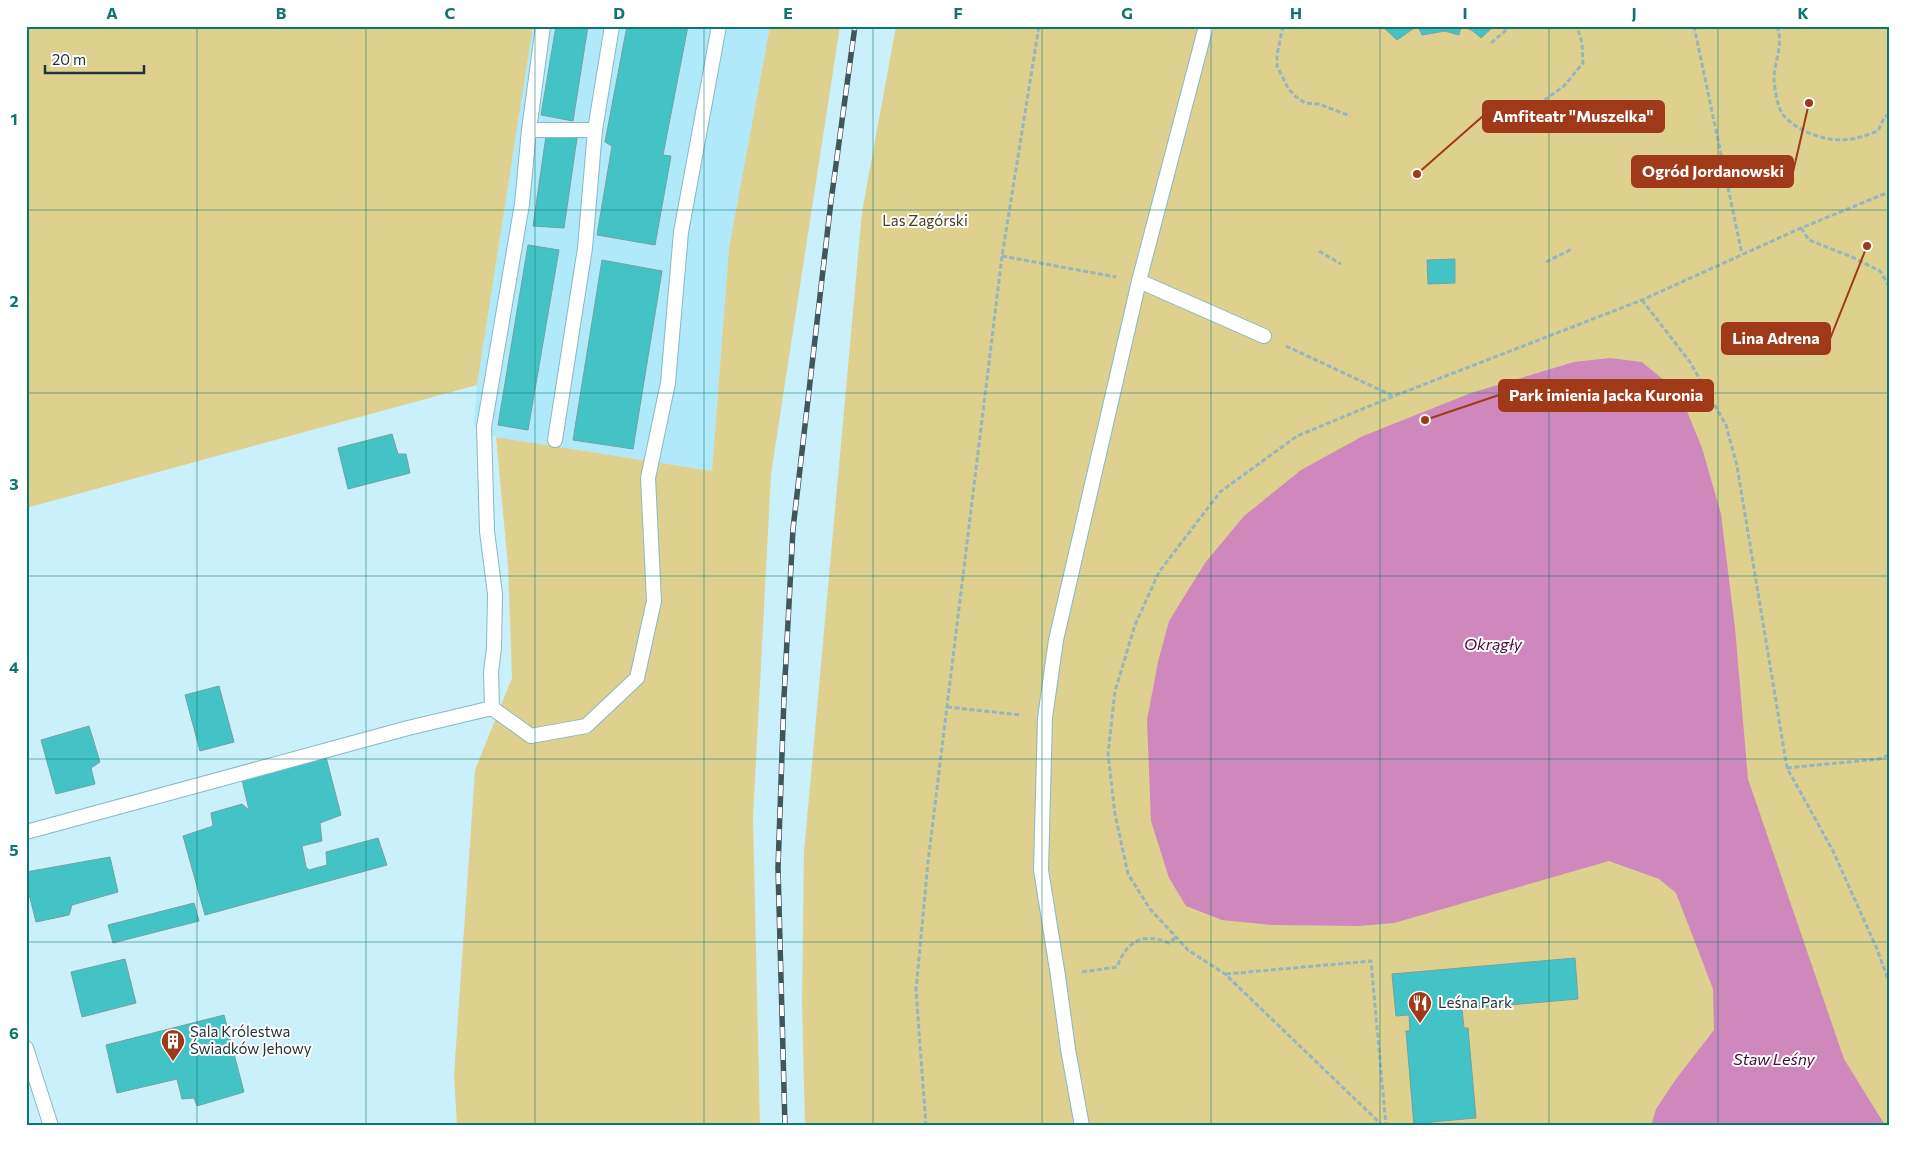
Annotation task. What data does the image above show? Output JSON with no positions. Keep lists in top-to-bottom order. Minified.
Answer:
{"water":["Okrągły","Staw Leśny"],"parks":["Las Zagórski"],"places":{"other":["Ogród Jordanowski","Amfiteatr \"Muszelka\"","Lina Adrena","Park imienia Jacka Kuronia"],"restaurant":["Leśna Park"],"building":["Sala Królestwa Świadków Jehowy"]},"scale_bar":"20 m","grid":{"columns":["A","B","C","D","E","F","G","H","I","J","K"],"rows":["1","2","3","4","5","6"]}}
